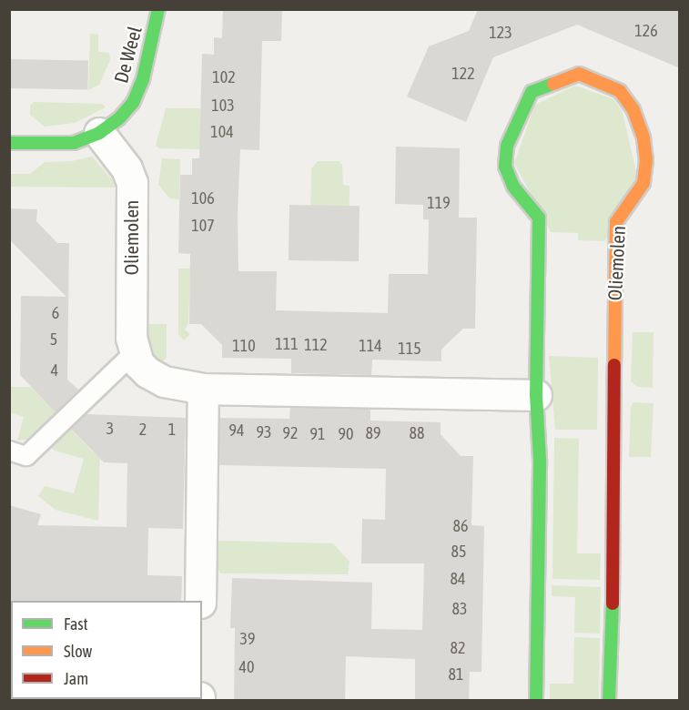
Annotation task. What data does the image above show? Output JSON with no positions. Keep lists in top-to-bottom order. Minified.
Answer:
{"streets":{"street":["De Weel","Oliemolen"]},"crossings":[["De Weel","Oliemolen"]],"house_numbers":["126","123","122","102","103","104","106","119","107","6","5","111","112","110","114","115","4","3","2","1","94","93","92","89","88","91","90","86","85","84","83","39","82","40","81"],"legend":["Fast","Slow","Jam"]}
